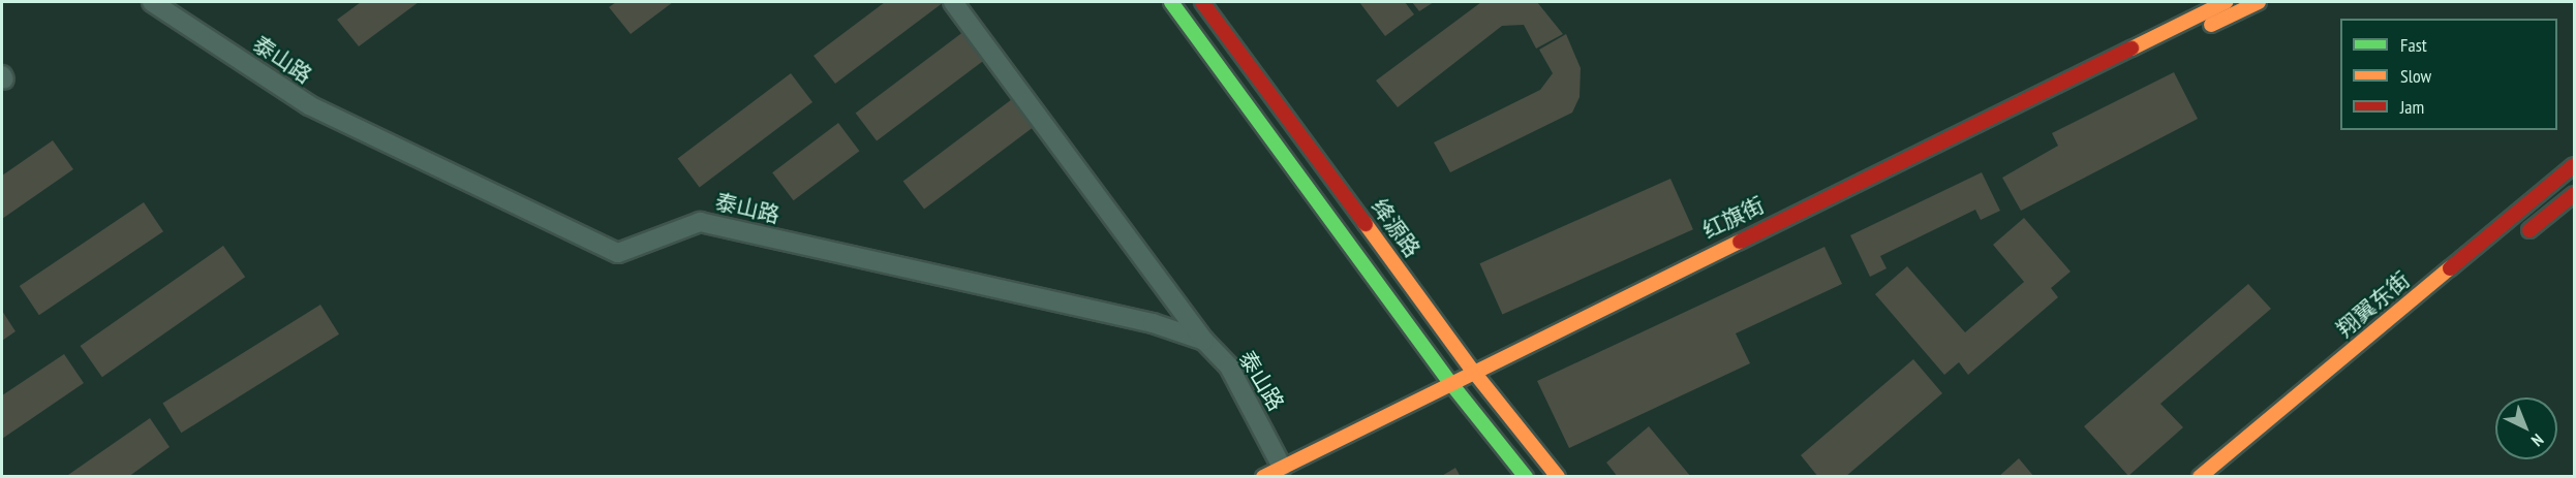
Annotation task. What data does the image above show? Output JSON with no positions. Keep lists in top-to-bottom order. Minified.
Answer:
{"streets":{"main road":["红旗街","绛源路","翔翼东街"],"street":["泰山路"]},"crossings":[["泰山路","红旗街"],["红旗街","绛源路"]],"legend":["Fast","Slow","Jam"],"north":"bottom right"}
